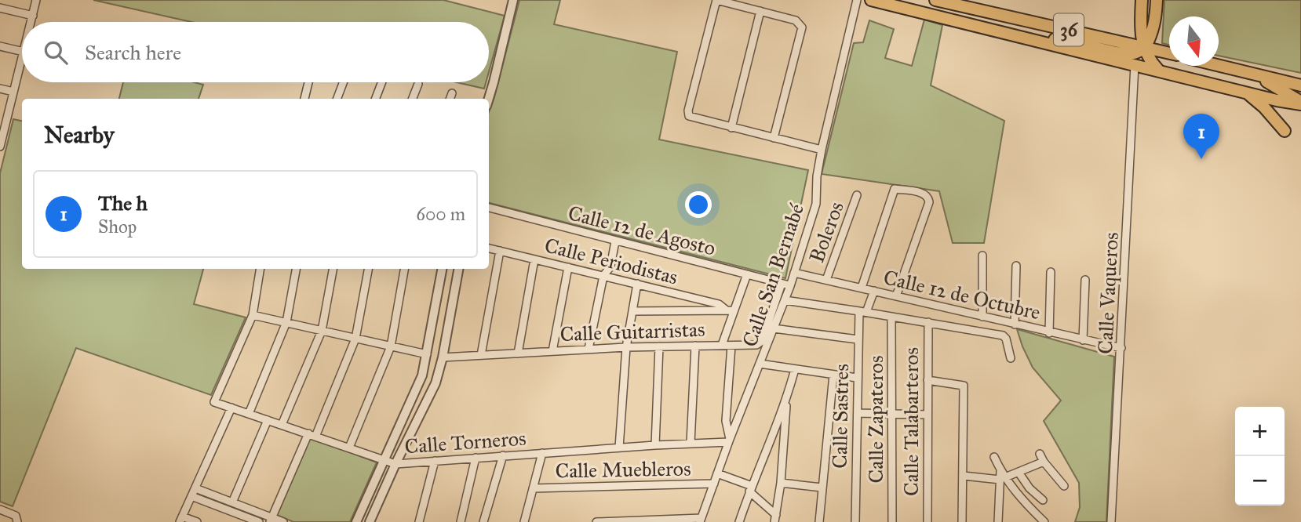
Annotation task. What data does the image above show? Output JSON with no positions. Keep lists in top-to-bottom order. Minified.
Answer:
{"streets":{"main road":["36"],"street":["Calle 12 de Agosto","Boleros","Calle Periodistas","Calle San Bernabé","Calle Vaqueros","Calle 12 de Octubre","Calle Guitarristas","Calle Sastres","Calle Zapateros","Calle Talabarteros","Calle Torneros","Calle Muebleros"]},"crossings":[["36","Calle Vaqueros"],["Calle 12 de Agosto","Calle San Bernabé"],["Calle 12 de Agosto","Calle Guitarristas"],["Boleros","Calle 12 de Octubre"],["Calle San Bernabé","Calle 12 de Octubre"],["Calle San Bernabé","Calle Torneros"],["Calle San Bernabé","Calle Muebleros"],["Calle Vaqueros","Calle 12 de Octubre"],["Calle 12 de Octubre","Calle Sastres"]],"north":"bottom","page":{"search":"Search here","heading":"Nearby","pins":"1","list":[{"mark":"1","name":"The h","note":"Shop","value":"600 m"}],"map_buttons":["+","−"]}}
